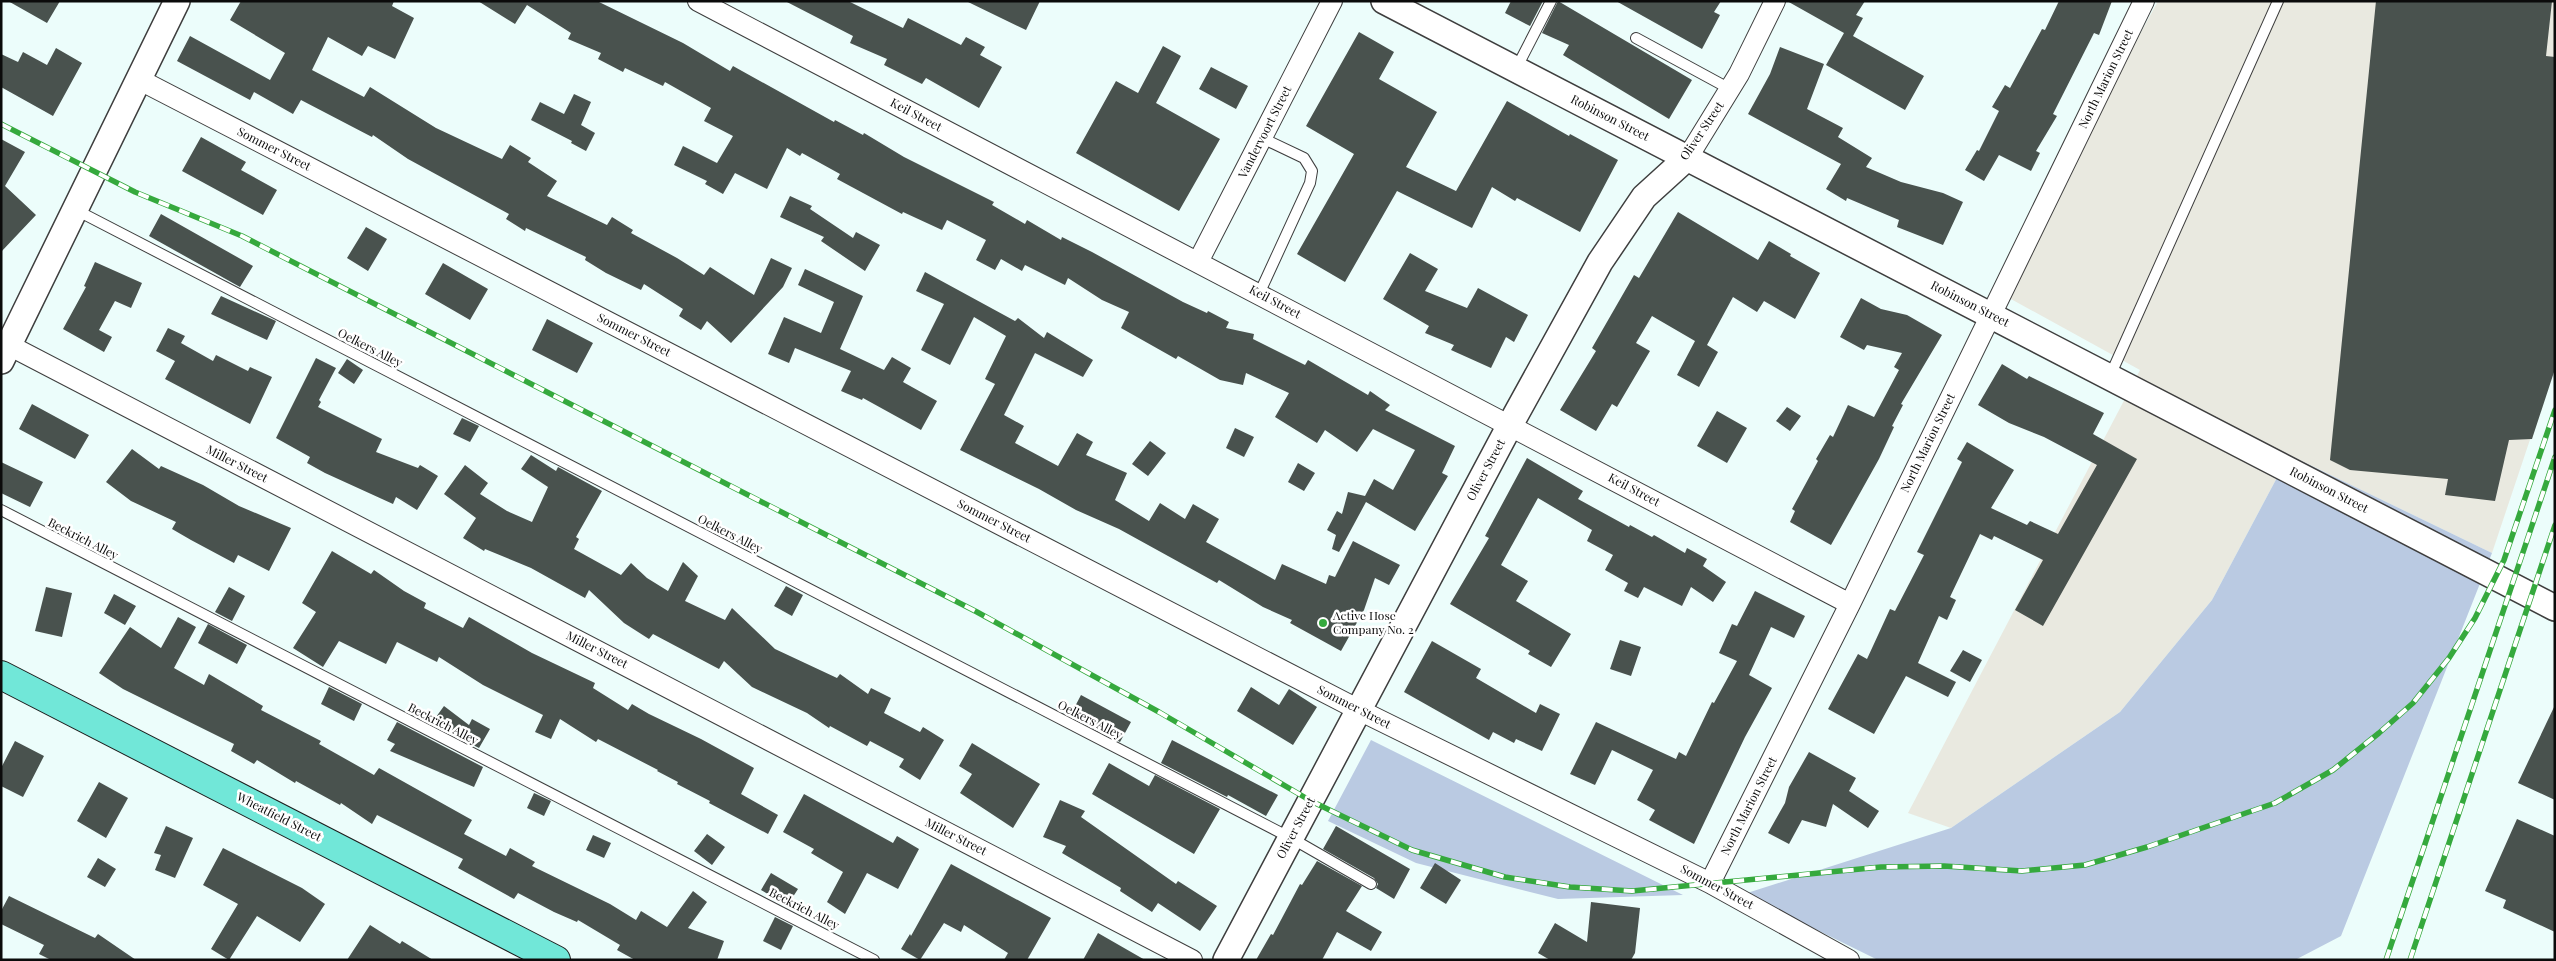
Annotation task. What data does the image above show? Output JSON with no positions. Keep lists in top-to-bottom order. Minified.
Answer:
{"streets":{"main road":["Wheatfield Street"],"street":["North Marion Street","Keil Street","Robinson Street","Oliver Street","Vandervoort Street","Sommer Street","Miller Street"],"lane":["Oelkers Alley","Beckrich Alley"]},"crossings":[["North Marion Street","Keil Street"],["North Marion Street","Robinson Street"],["North Marion Street","Sommer Street"],["Keil Street","Oliver Street"],["Keil Street","Vandervoort Street"],["Robinson Street","Oliver Street"],["Oliver Street","Sommer Street"],["Oliver Street","Oelkers Alley"]],"places":["Active Hose Company No. 2"]}
